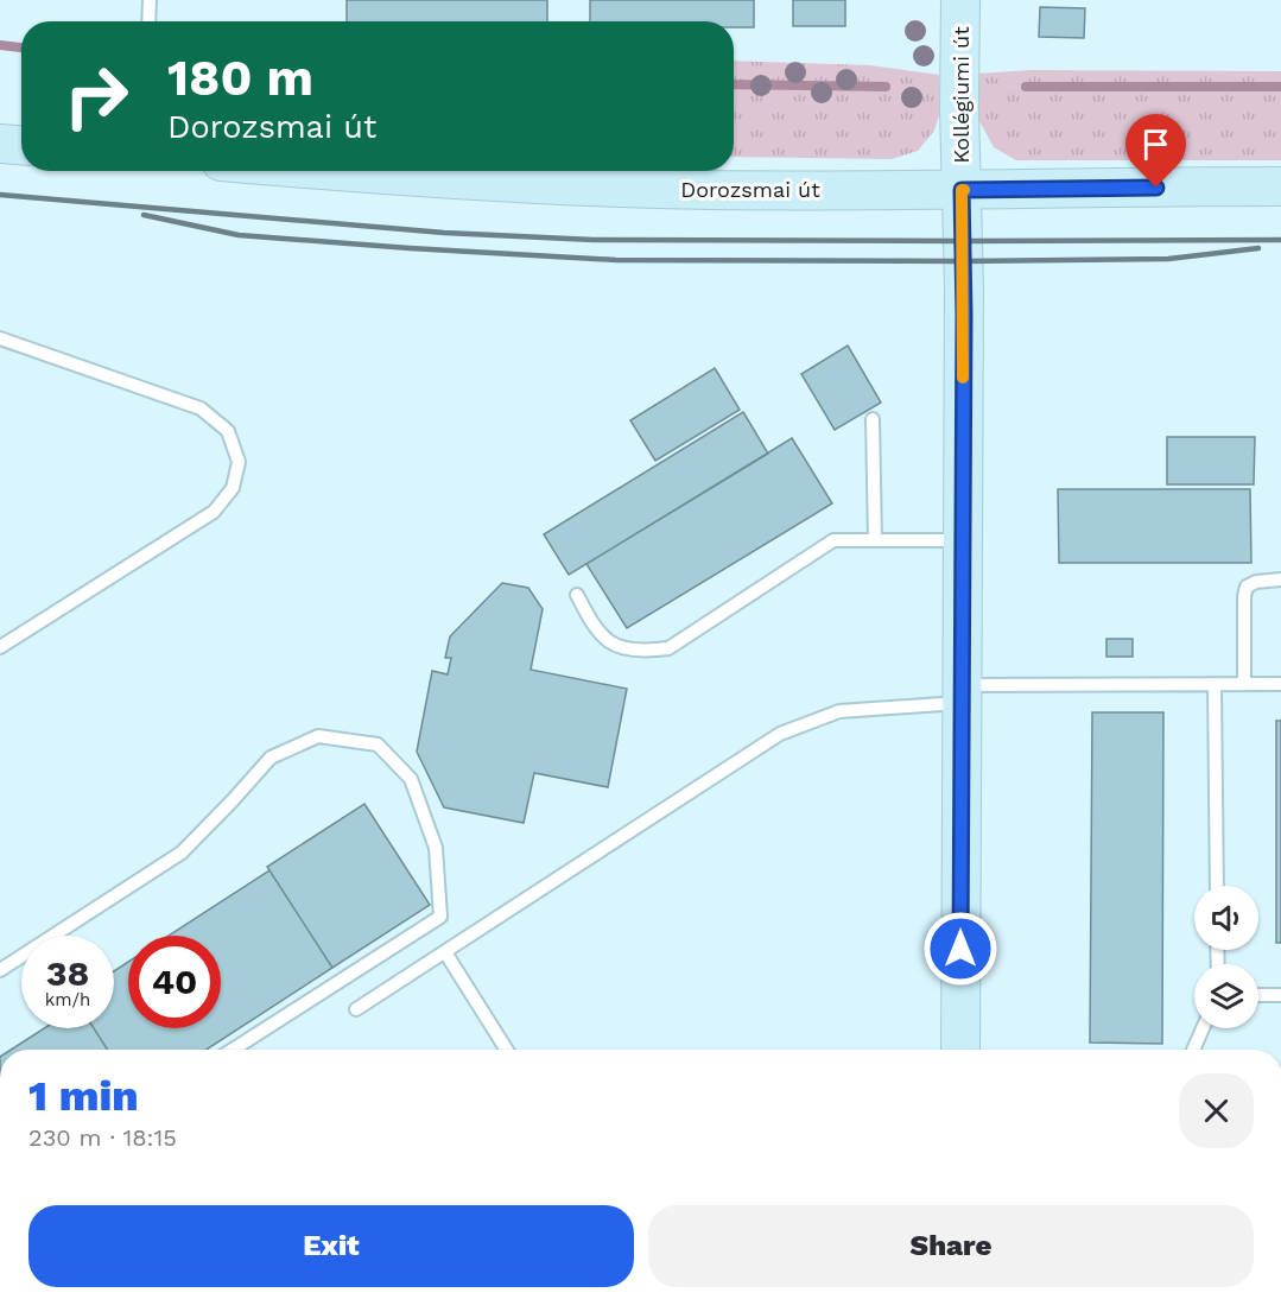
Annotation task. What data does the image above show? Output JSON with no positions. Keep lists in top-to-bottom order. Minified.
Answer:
{"streets":{"main road":["Kollégiumi út","Dorozsmai út"]},"crossings":[["Kollégiumi út","Dorozsmai út"]],"page":{"turn":["180 m","Dorozsmai út"],"speed":"38 km/h","limit":"40","heading":["1 min","230 m · 18:15"],"buttons":["Exit","Share"]}}
